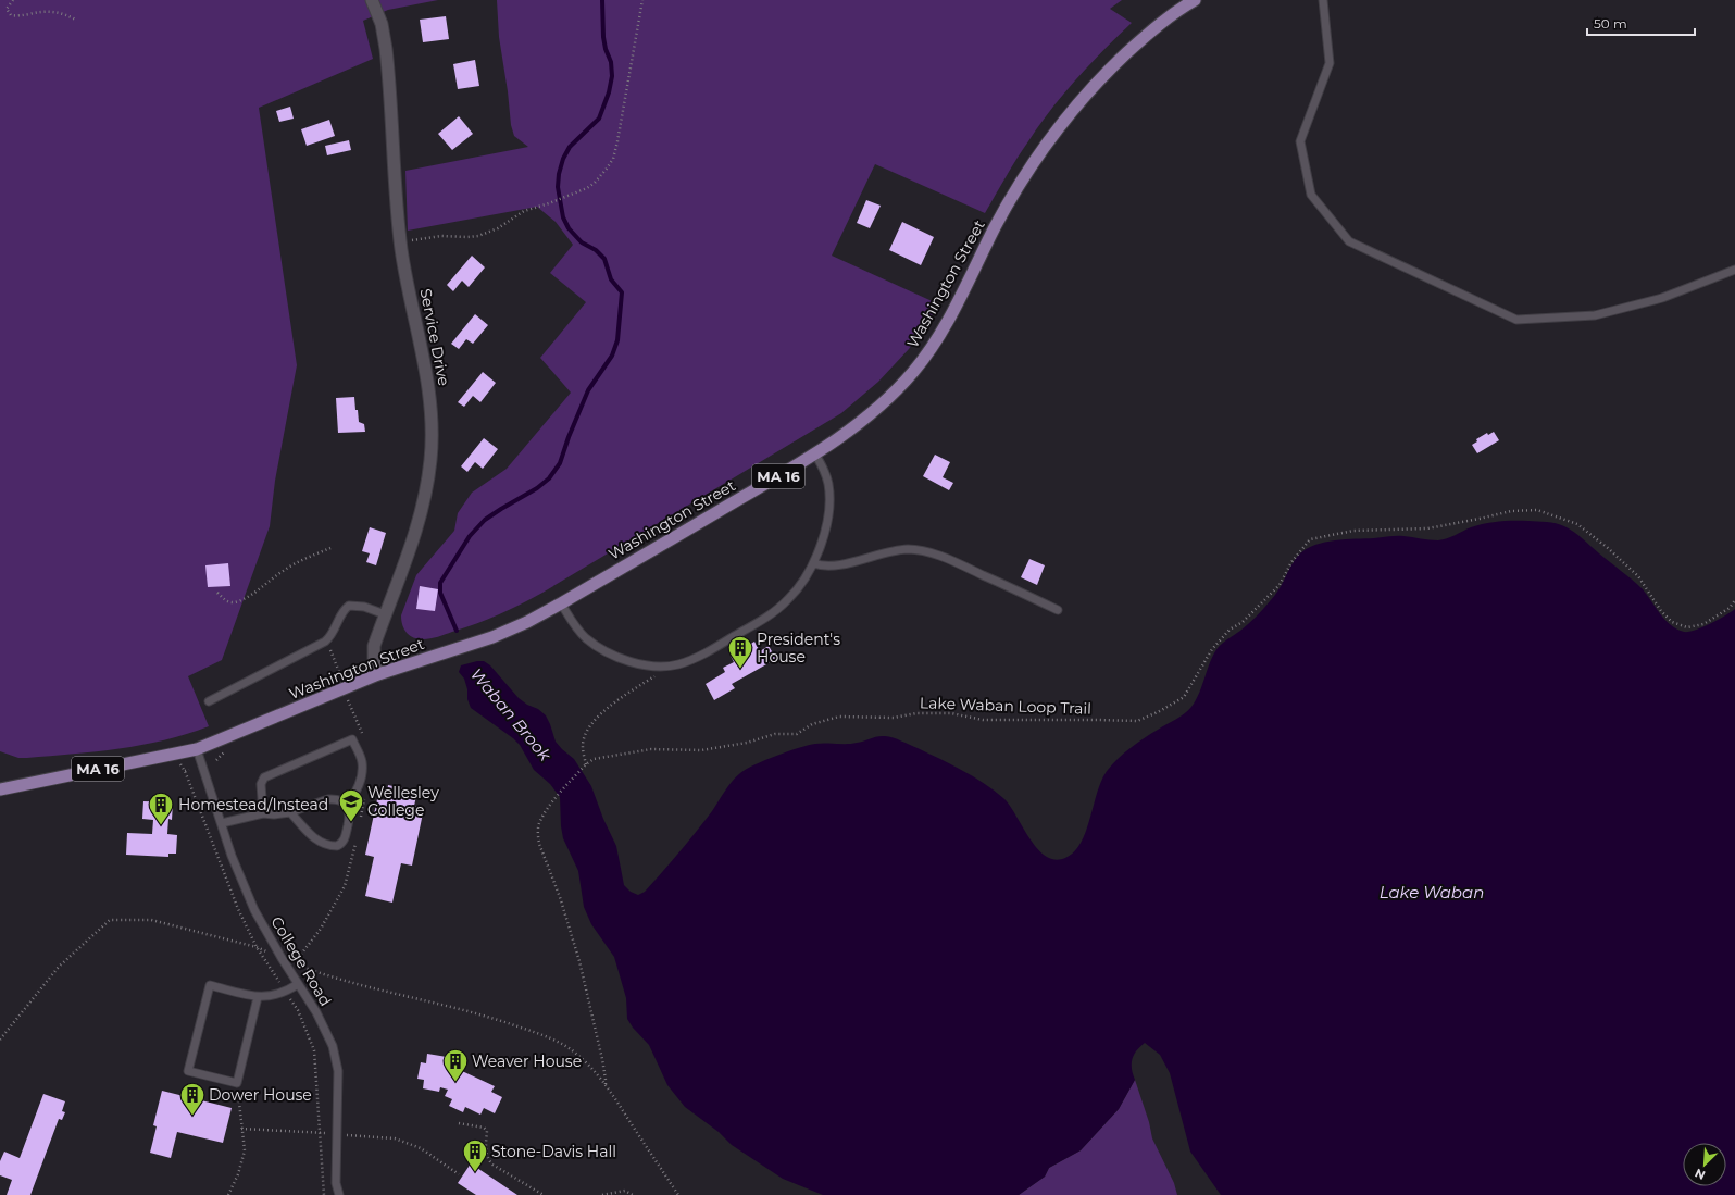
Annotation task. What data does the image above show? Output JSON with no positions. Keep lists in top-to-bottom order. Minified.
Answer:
{"streets":{"main road":["Washington Street","MA 16"],"street":["Service Drive"],"lane":["College Road"],"path":["Lake Waban Loop Trail"]},"crossings":[["Washington Street","Service Drive"],["Washington Street","College Road"]],"water":["Waban Brook","Lake Waban"],"places":{"building":["President's House","Homestead/Instead","Weaver House","Dower House","Stone-Davis Hall"],"school or university":["Wellesley College"]},"scale_bar":"50 m","north":"bottom left"}
